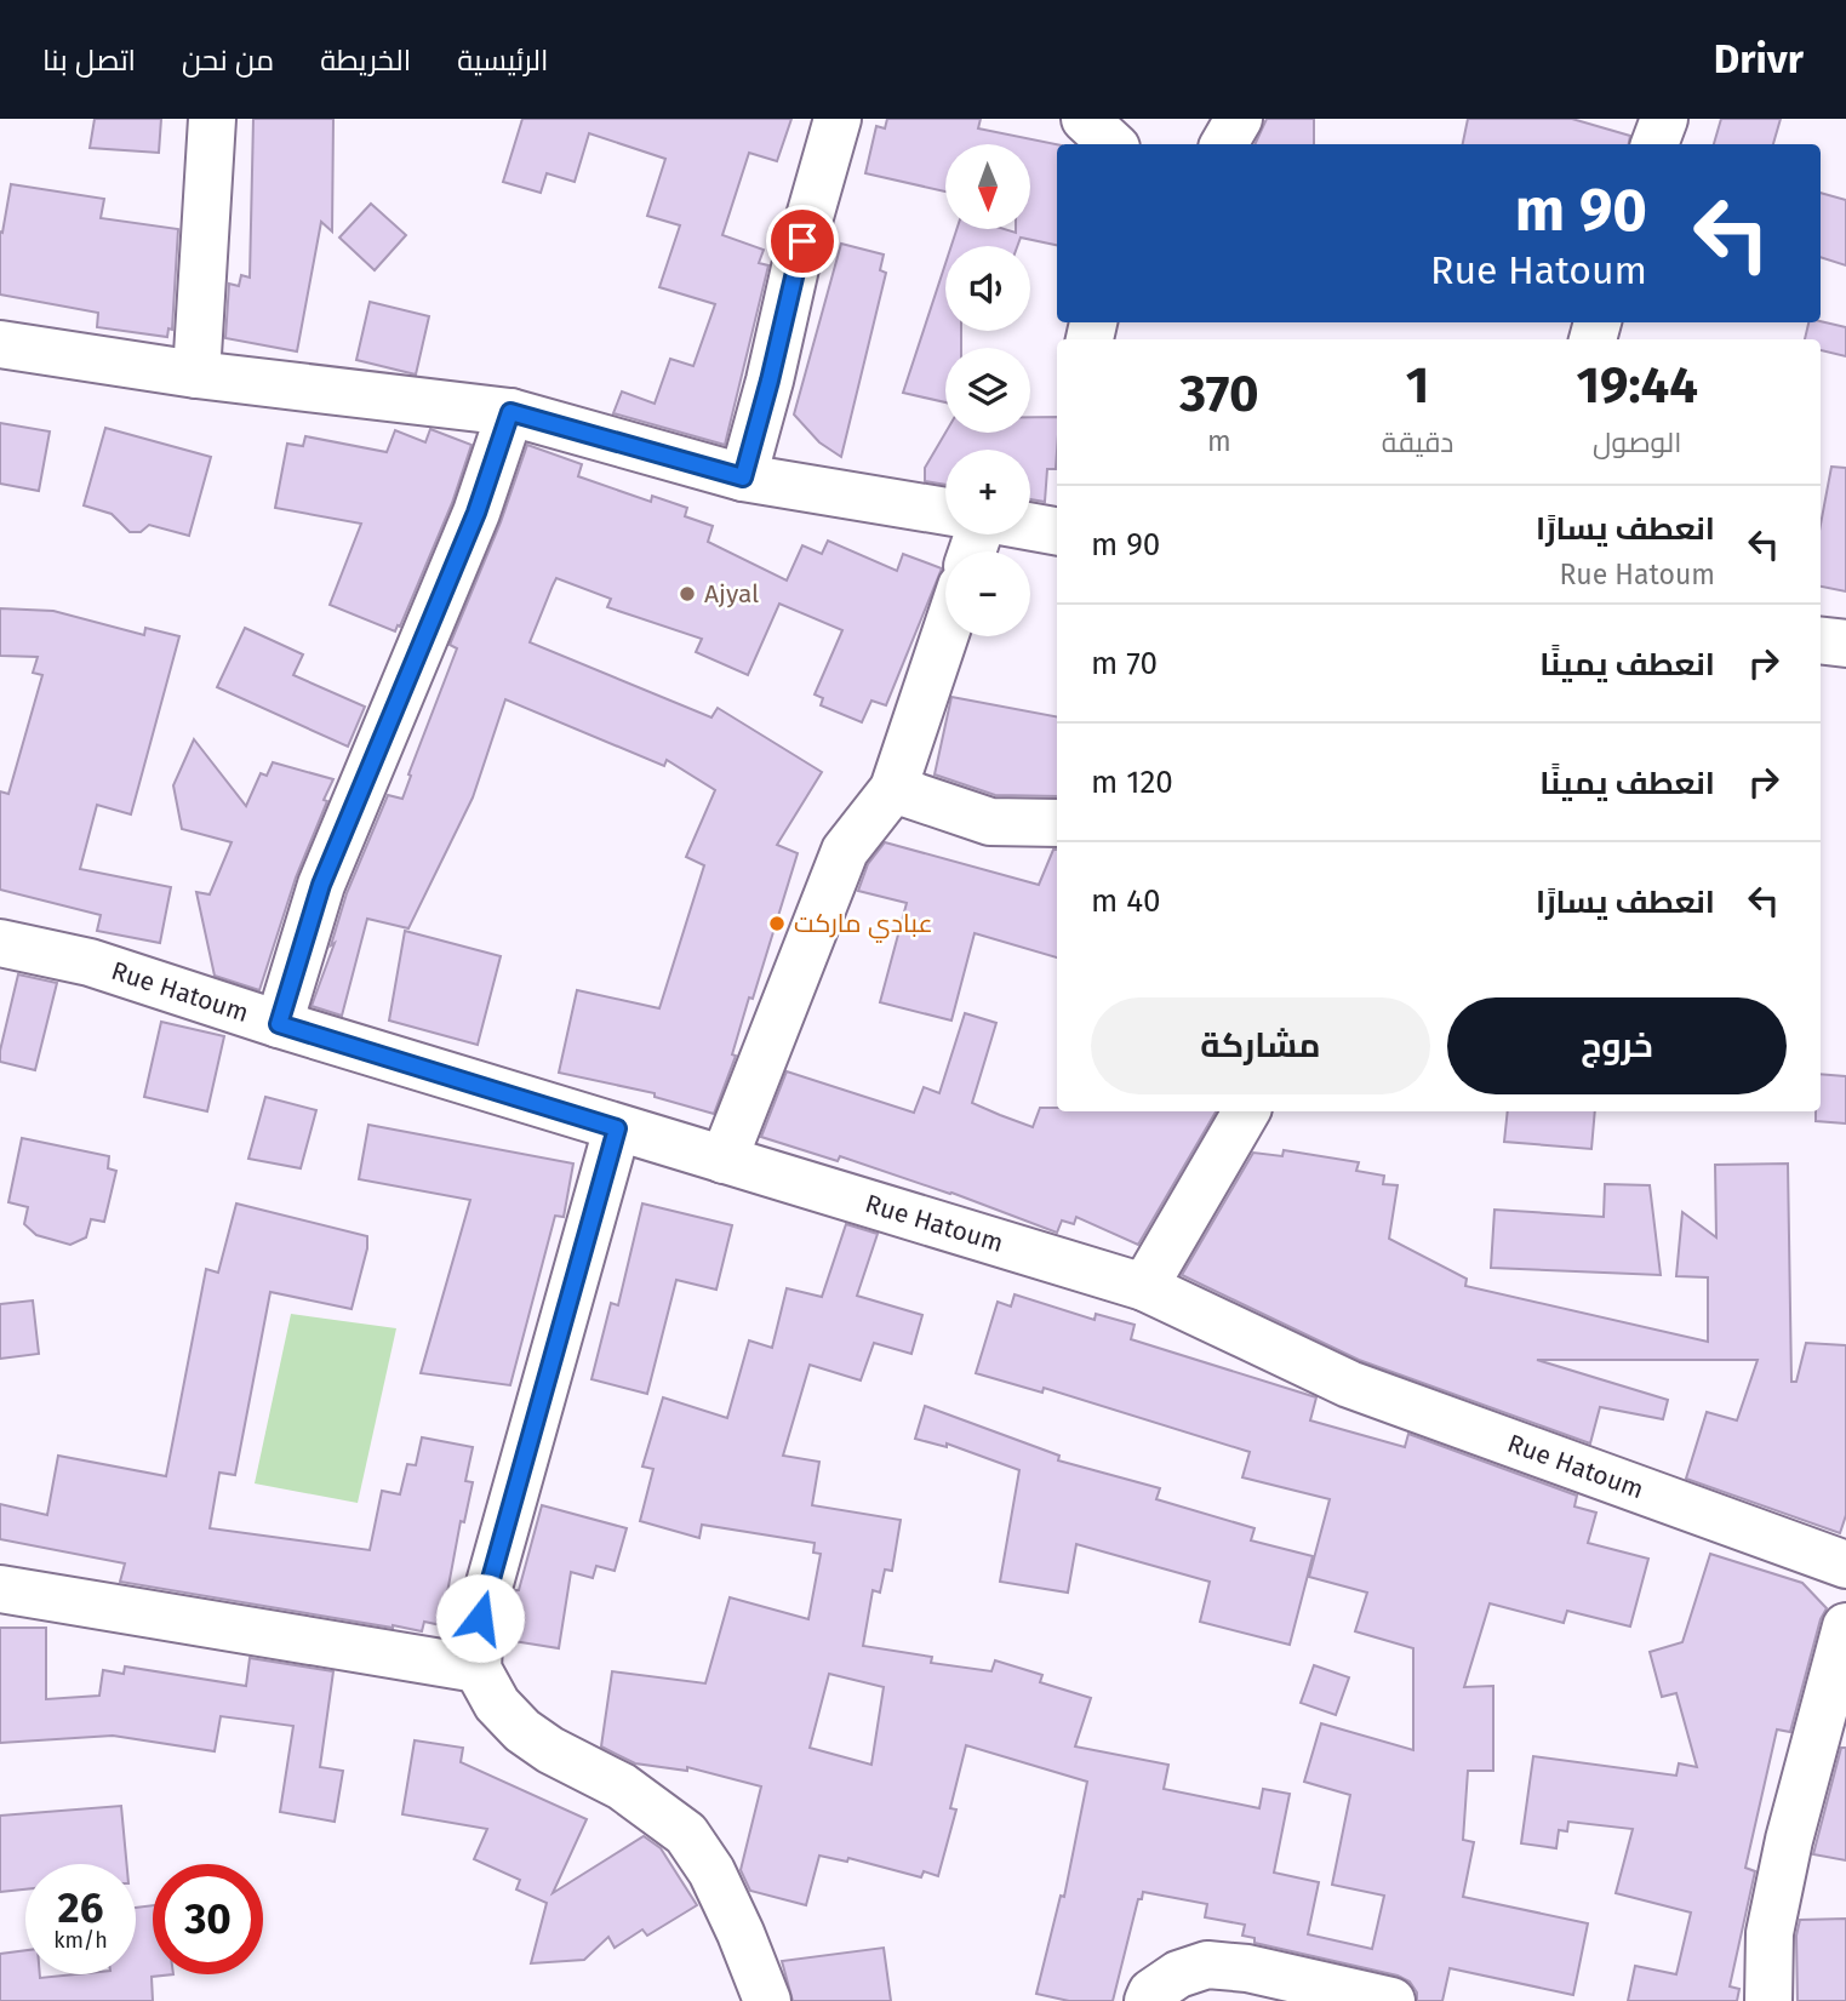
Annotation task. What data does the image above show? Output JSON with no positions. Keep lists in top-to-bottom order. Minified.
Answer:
{"streets":{"street":["Rue Hatoum"]},"places":["Ajyal","عبادي ماركت"],"north":"bottom","page":{"header":"Drivr","nav":["الرئيسية","الخريطة","من نحن","اتصل بنا"],"map_buttons":["+","−"],"turn":["90 m","Rue Hatoum"],"eta":["19:44","الوصول","1","دقيقة","370","m"],"list":[{"name":"انعطف يسارًا","note":"Rue Hatoum","value":"90 m"},{"name":"انعطف يمينًا","value":"70 m"},{"name":"انعطف يمينًا","value":"120 m"},{"name":"انعطف يسارًا","value":"40 m"}],"buttons":["خروج","مشاركة"],"speed":"26 km/h","limit":"30"}}
